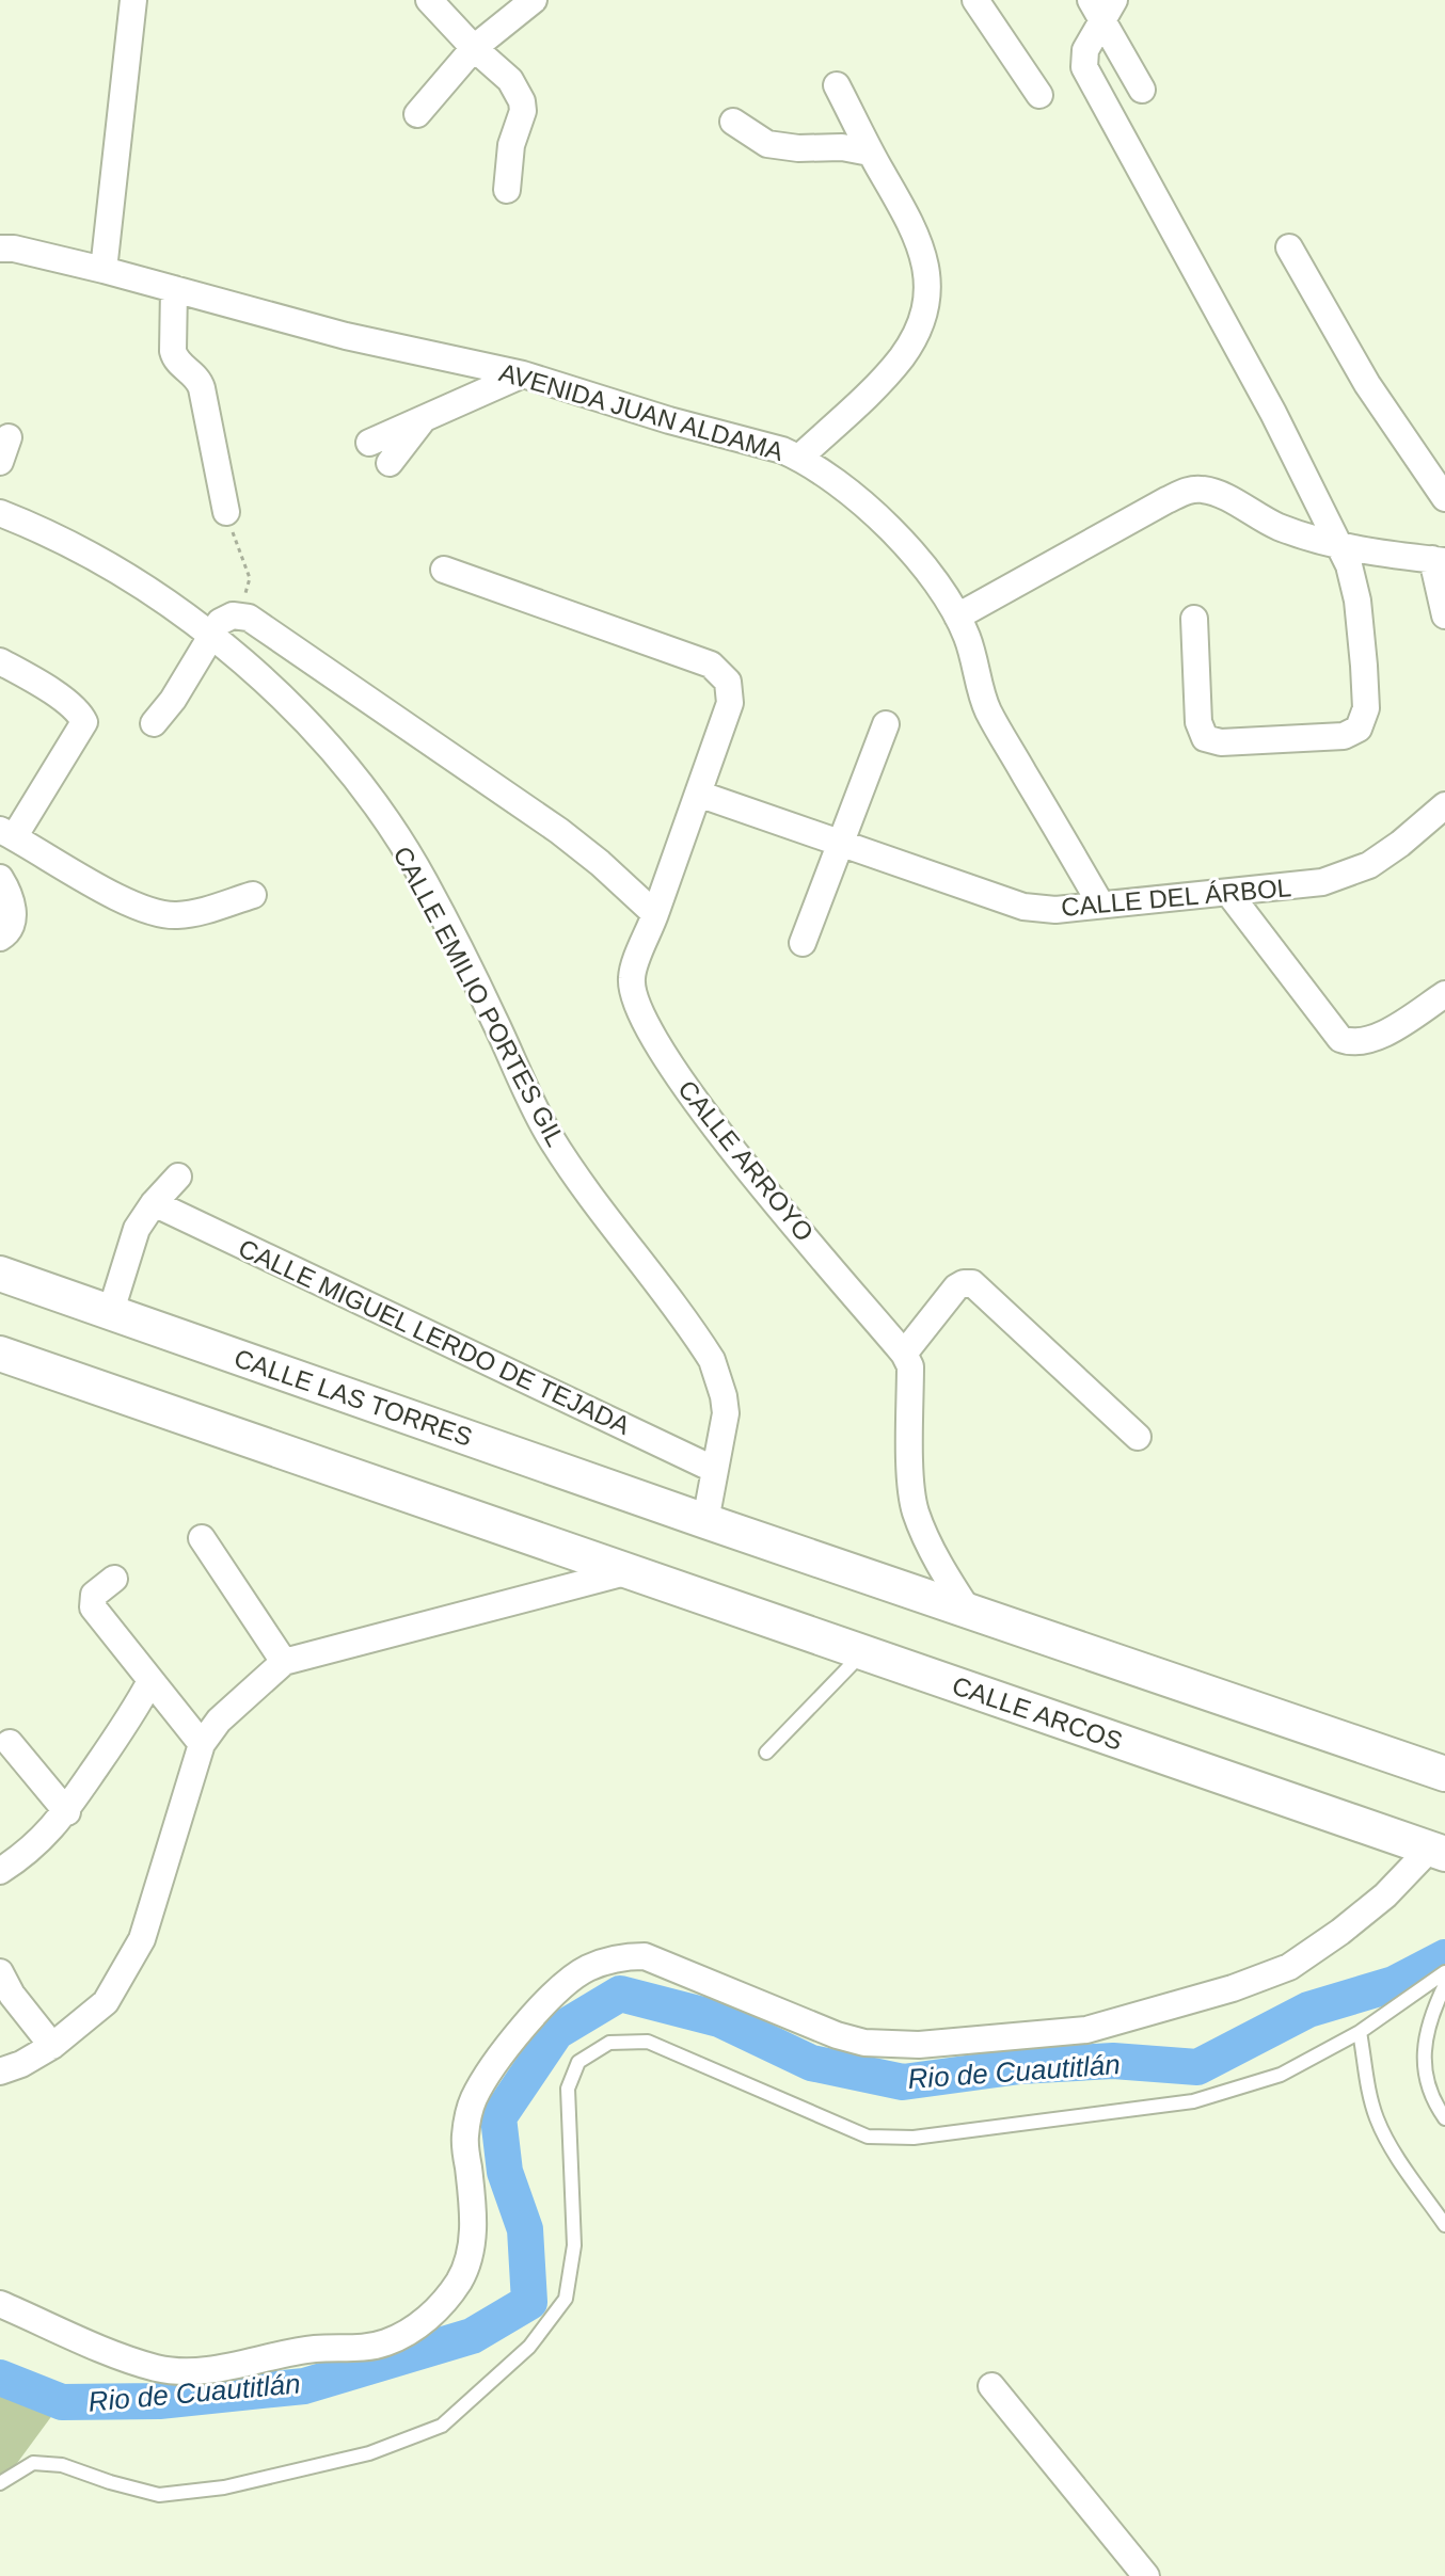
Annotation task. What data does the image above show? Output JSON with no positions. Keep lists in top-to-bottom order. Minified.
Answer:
{"streets":{"main road":["CALLE LAS TORRES","CALLE ARCOS"],"street":["AVENIDA JUAN ALDAMA","CALLE DEL ÁRBOL","CALLE EMILIO PORTES GIL","CALLE ARROYO","CALLE MIGUEL LERDO DE TEJADA"]},"crossings":[["AVENIDA JUAN ALDAMA","CALLE DEL ÁRBOL"],["CALLE DEL ÁRBOL","CALLE ARROYO"],["CALLE EMILIO PORTES GIL","CALLE MIGUEL LERDO DE TEJADA"],["CALLE EMILIO PORTES GIL","CALLE LAS TORRES"]],"water":["Rio de Cuautitlán"]}
